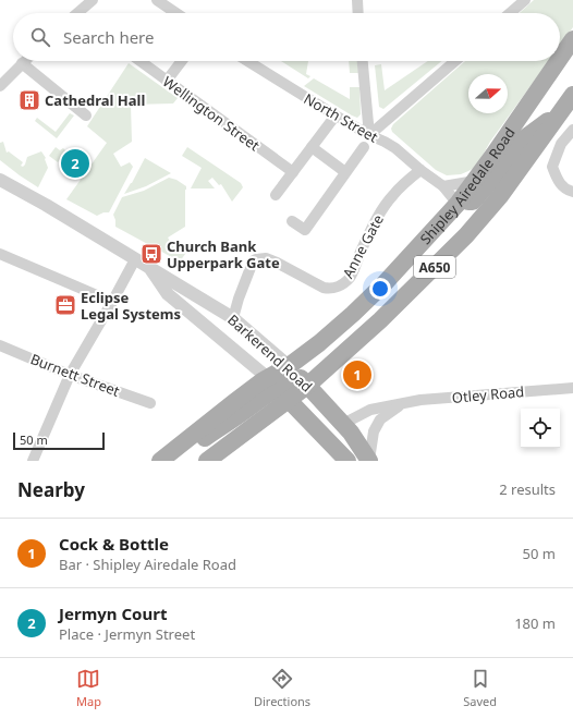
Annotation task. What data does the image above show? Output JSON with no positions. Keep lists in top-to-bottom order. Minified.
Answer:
{"streets":{"main road":["Shipley Airedale Road","A650","Barkerend Road"],"street":["Wellington Street","North Street","Anne Gate","Burnett Street","Otley Road"]},"crossings":[["North Street","Shipley Airedale Road"],["North Street","Anne Gate"],["Shipley Airedale Road","Barkerend Road"],["Anne Gate","Barkerend Road"],["Barkerend Road","Otley Road"]],"places":{"building":["Cathedral Hall"],"bus stop":["Church Bank Upperpark Gate"],"office":["Eclipse Legal Systems"]},"scale_bar":"50 m","north":"right","page":{"search":"Search here","pins":["2","1"],"scale":"50 m","heading":["Nearby","2 results"],"list":[{"mark":"1","name":"Cock & Bottle","note":"Bar · Shipley Airedale Road","value":"50 m"},{"mark":"2","name":"Jermyn Court","note":"Place · Jermyn Street","value":"180 m"}],"nav":["Map","Directions","Saved"]}}
